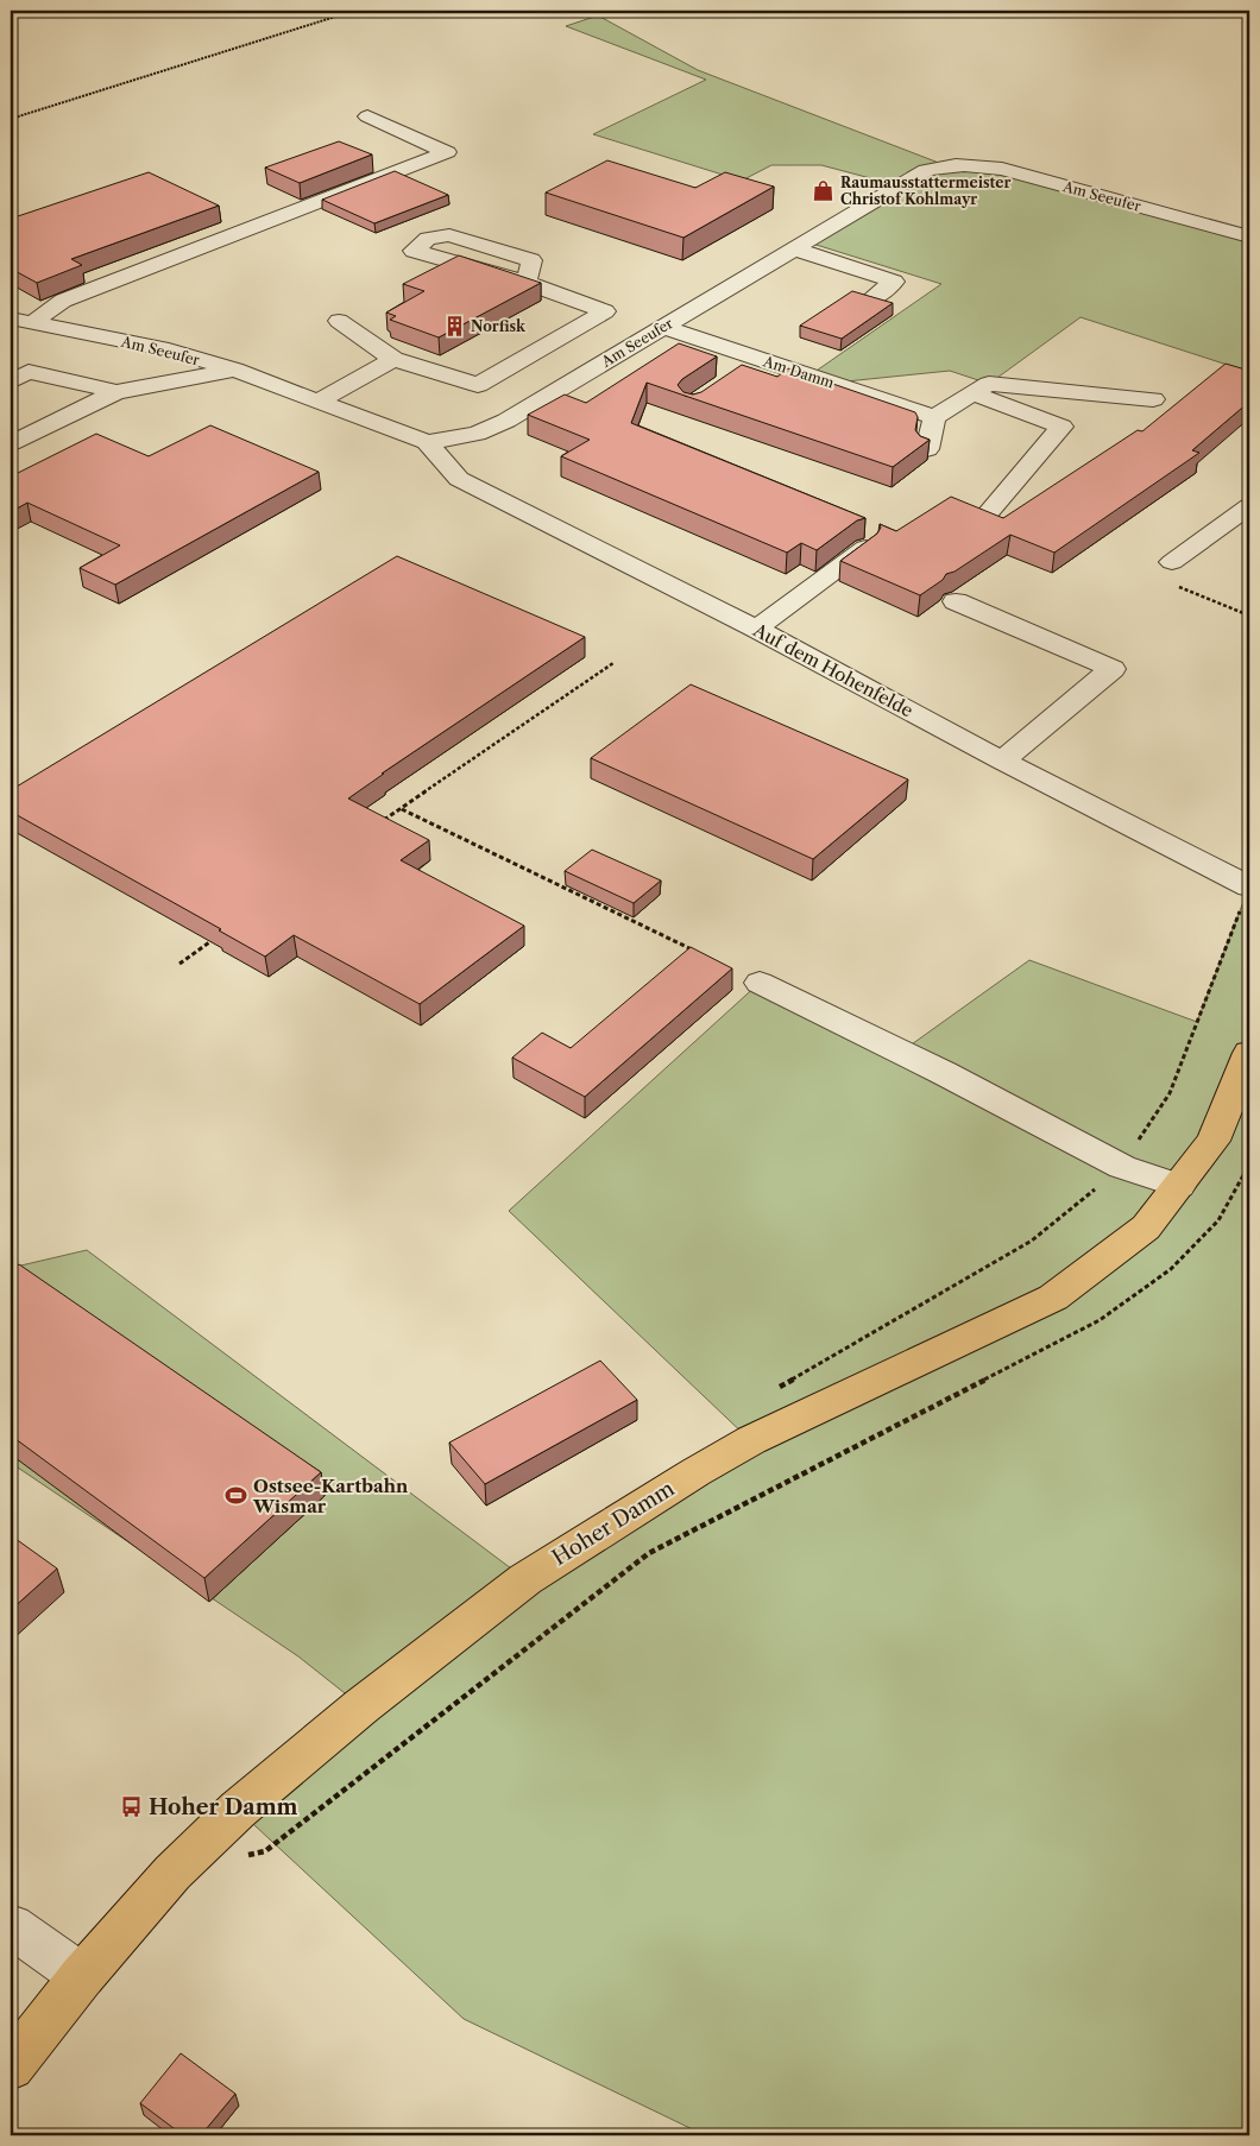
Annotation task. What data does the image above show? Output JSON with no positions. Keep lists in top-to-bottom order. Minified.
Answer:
{"streets":{"main road":["Hoher Damm"],"street":["Am Seeufer","Am Damm","Auf dem Hohenfelde"]},"crossings":[["Am Seeufer","Am Damm"],["Am Seeufer","Auf dem Hohenfelde"]],"places":{"shop":["Raumausstattermeister Christof Kohlmayr"],"building":["Norfisk"],"sports":["Ostsee-Kartbahn Wismar"],"bus stop":["Hoher Damm"]}}
